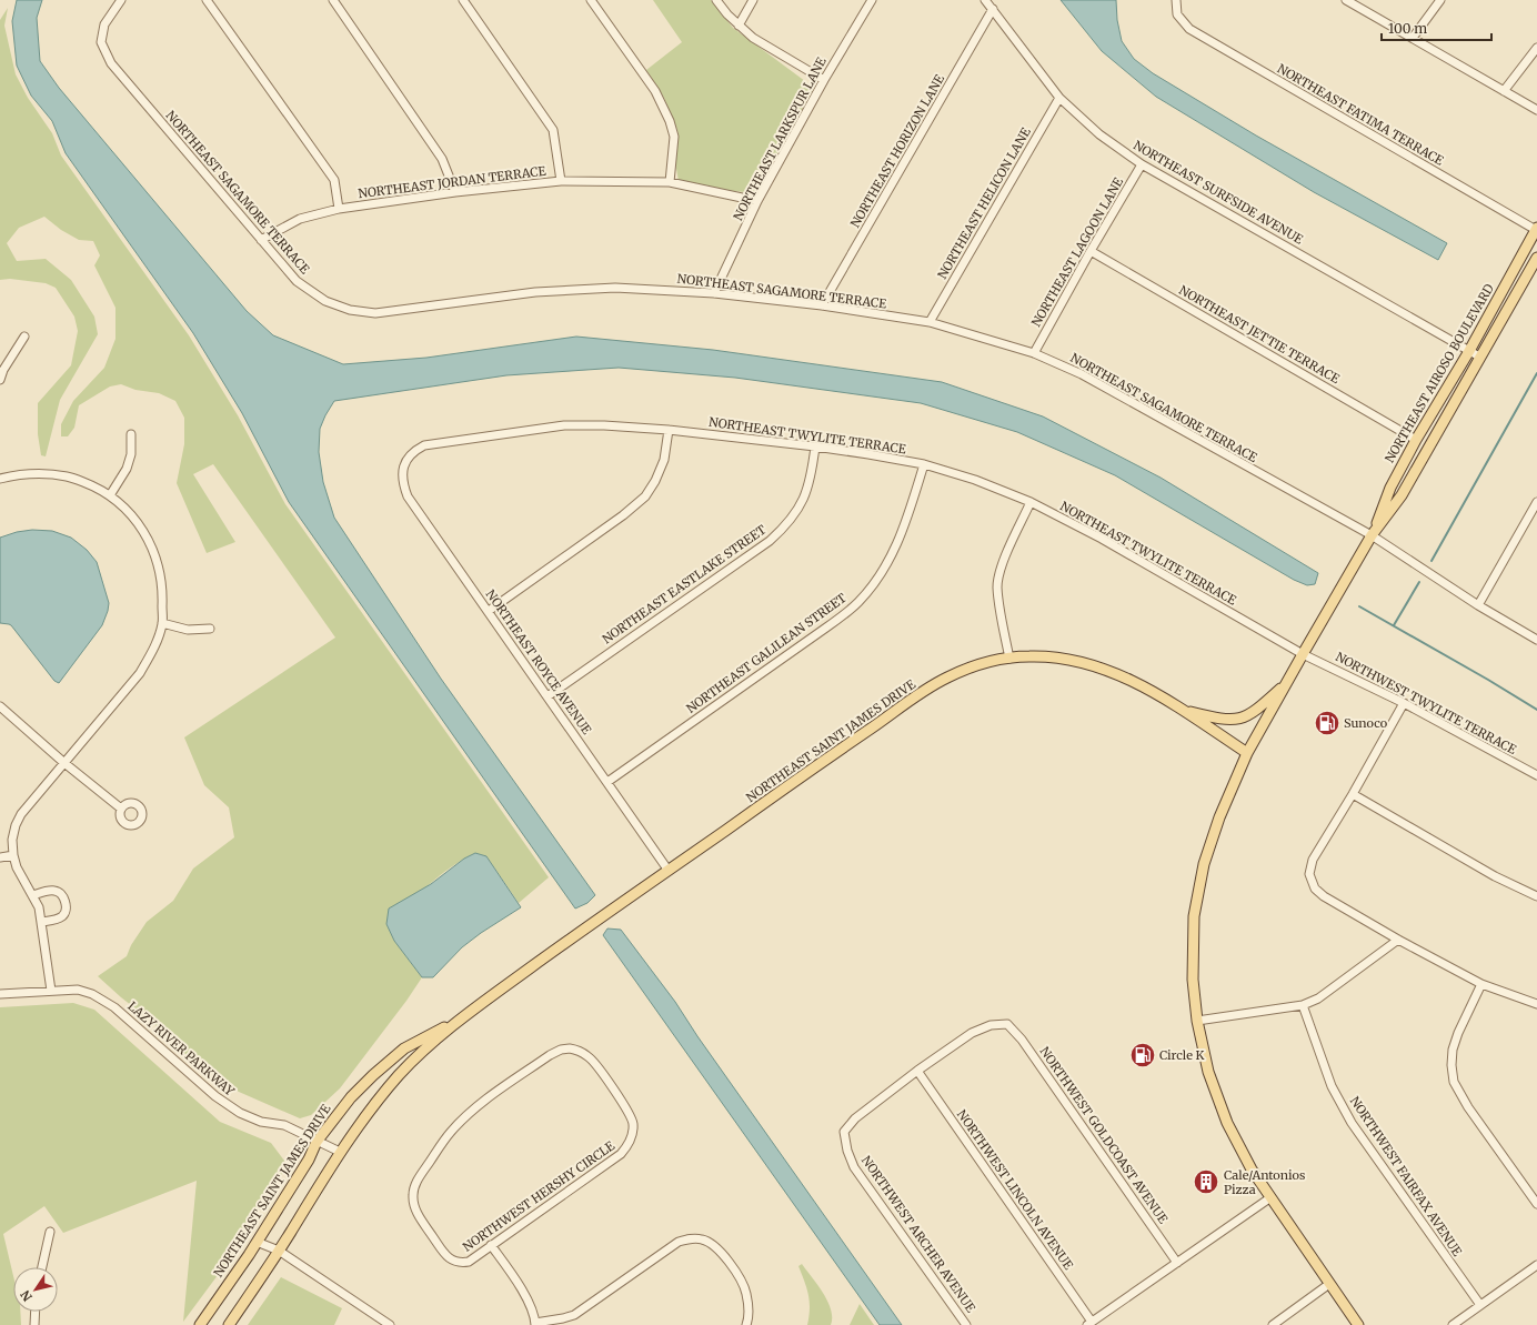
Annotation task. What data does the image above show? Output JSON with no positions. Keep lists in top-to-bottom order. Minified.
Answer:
{"streets":{"main road":["NORTHEAST AIROSO BOULEVARD","NORTHEAST SAINT JAMES DRIVE"],"street":["NORTHEAST FATIMA TERRACE","NORTHEAST LARKSPUR LANE","NORTHEAST HORIZON LANE","NORTHEAST JORDAN TERRACE","NORTHEAST SAGAMORE TERRACE","NORTHEAST SURFSIDE AVENUE","NORTHEAST HELICON LANE","NORTHEAST LAGOON LANE","NORTHEAST JETTIE TERRACE","NORTHEAST TWYLITE TERRACE","NORTHEAST EASTLAKE STREET","NORTHEAST GALILEAN STREET","NORTHEAST ROYCE AVENUE","NORTHWEST TWYLITE TERRACE","LAZY RIVER PARKWAY","NORTHWEST GOLDCOAST AVENUE","NORTHWEST FAIRFAX AVENUE","NORTHWEST LINCOLN AVENUE","NORTHWEST HERSHY CIRCLE","NORTHWEST ARCHER AVENUE"]},"crossings":[["NORTHEAST FATIMA TERRACE","NORTHEAST AIROSO BOULEVARD"],["NORTHEAST LARKSPUR LANE","NORTHEAST JORDAN TERRACE"],["NORTHEAST LARKSPUR LANE","NORTHEAST SAGAMORE TERRACE"],["NORTHEAST HORIZON LANE","NORTHEAST SAGAMORE TERRACE"],["NORTHEAST HORIZON LANE","NORTHEAST SURFSIDE AVENUE"],["NORTHEAST JORDAN TERRACE","NORTHEAST SAGAMORE TERRACE"],["NORTHEAST SAGAMORE TERRACE","NORTHEAST HELICON LANE"],["NORTHEAST SAGAMORE TERRACE","NORTHEAST LAGOON LANE"],["NORTHEAST SAGAMORE TERRACE","NORTHEAST AIROSO BOULEVARD"],["NORTHEAST SURFSIDE AVENUE","NORTHEAST HELICON LANE"],["NORTHEAST SURFSIDE AVENUE","NORTHEAST LAGOON LANE"],["NORTHEAST SURFSIDE AVENUE","NORTHEAST AIROSO BOULEVARD"],["NORTHEAST LAGOON LANE","NORTHEAST JETTIE TERRACE"],["NORTHEAST JETTIE TERRACE","NORTHEAST AIROSO BOULEVARD"],["NORTHEAST AIROSO BOULEVARD","NORTHEAST TWYLITE TERRACE"],["NORTHEAST AIROSO BOULEVARD","NORTHWEST TWYLITE TERRACE"],["NORTHEAST AIROSO BOULEVARD","NORTHEAST SAINT JAMES DRIVE"],["NORTHEAST TWYLITE TERRACE","NORTHEAST EASTLAKE STREET"],["NORTHEAST TWYLITE TERRACE","NORTHEAST GALILEAN STREET"],["NORTHEAST TWYLITE TERRACE","NORTHEAST ROYCE AVENUE"],["NORTHEAST TWYLITE TERRACE","NORTHWEST TWYLITE TERRACE"],["NORTHEAST EASTLAKE STREET","NORTHEAST ROYCE AVENUE"],["NORTHEAST GALILEAN STREET","NORTHEAST ROYCE AVENUE"],["NORTHEAST ROYCE AVENUE","NORTHEAST SAINT JAMES DRIVE"],["NORTHEAST SAINT JAMES DRIVE","LAZY RIVER PARKWAY"],["NORTHWEST GOLDCOAST AVENUE","NORTHWEST LINCOLN AVENUE"],["NORTHWEST GOLDCOAST AVENUE","NORTHWEST ARCHER AVENUE"],["NORTHWEST LINCOLN AVENUE","NORTHWEST ARCHER AVENUE"]],"places":{"fuel station":["Sunoco","Circle K"],"building":["Cale/Antonios Pizza"]},"scale_bar":"100 m","north":"bottom left"}
